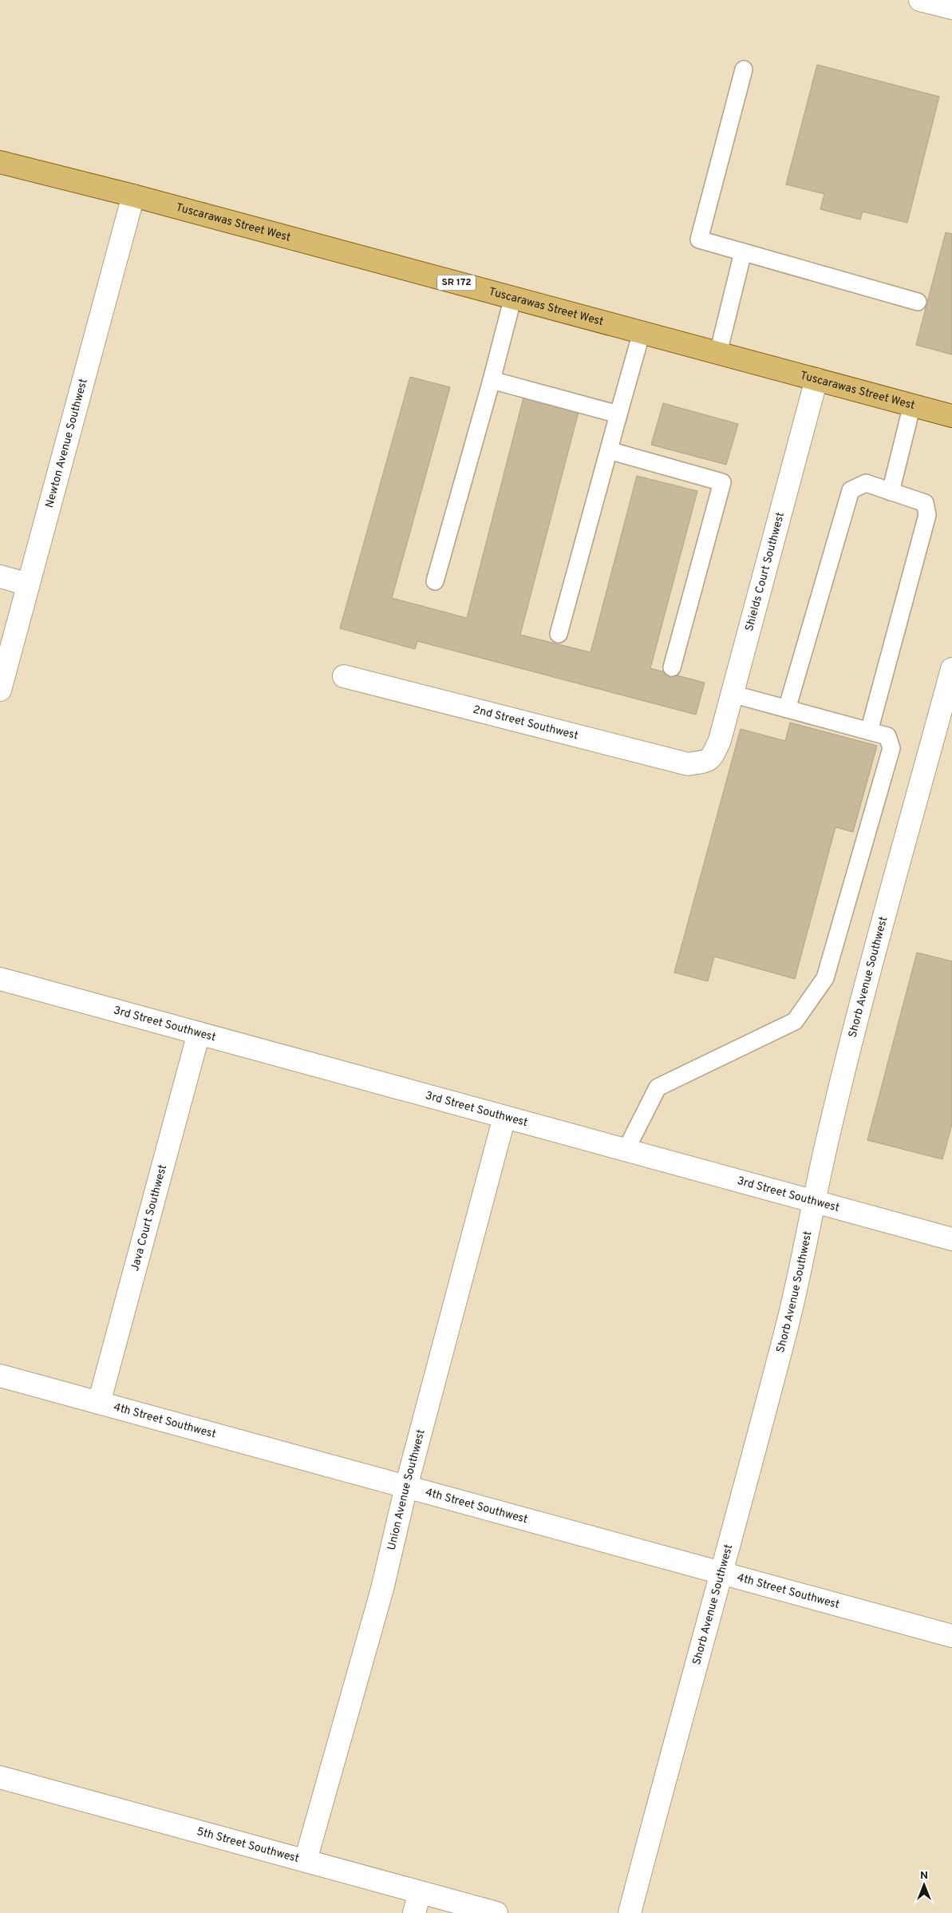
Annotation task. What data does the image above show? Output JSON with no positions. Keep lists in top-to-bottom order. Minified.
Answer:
{"streets":{"main road":["Tuscarawas Street West","SR 172"],"street":["Newton Avenue Southwest","Shields Court Southwest","2nd Street Southwest","Shorb Avenue Southwest","3rd Street Southwest","Java Court Southwest","4th Street Southwest","Union Avenue Southwest","5th Street Southwest"]},"crossings":[["Tuscarawas Street West","Newton Avenue Southwest"],["Tuscarawas Street West","Shields Court Southwest"],["Shields Court Southwest","2nd Street Southwest"],["Shorb Avenue Southwest","3rd Street Southwest"],["Shorb Avenue Southwest","4th Street Southwest"],["3rd Street Southwest","Java Court Southwest"],["3rd Street Southwest","Union Avenue Southwest"],["Java Court Southwest","4th Street Southwest"],["4th Street Southwest","Union Avenue Southwest"],["Union Avenue Southwest","5th Street Southwest"]],"north":"top"}
